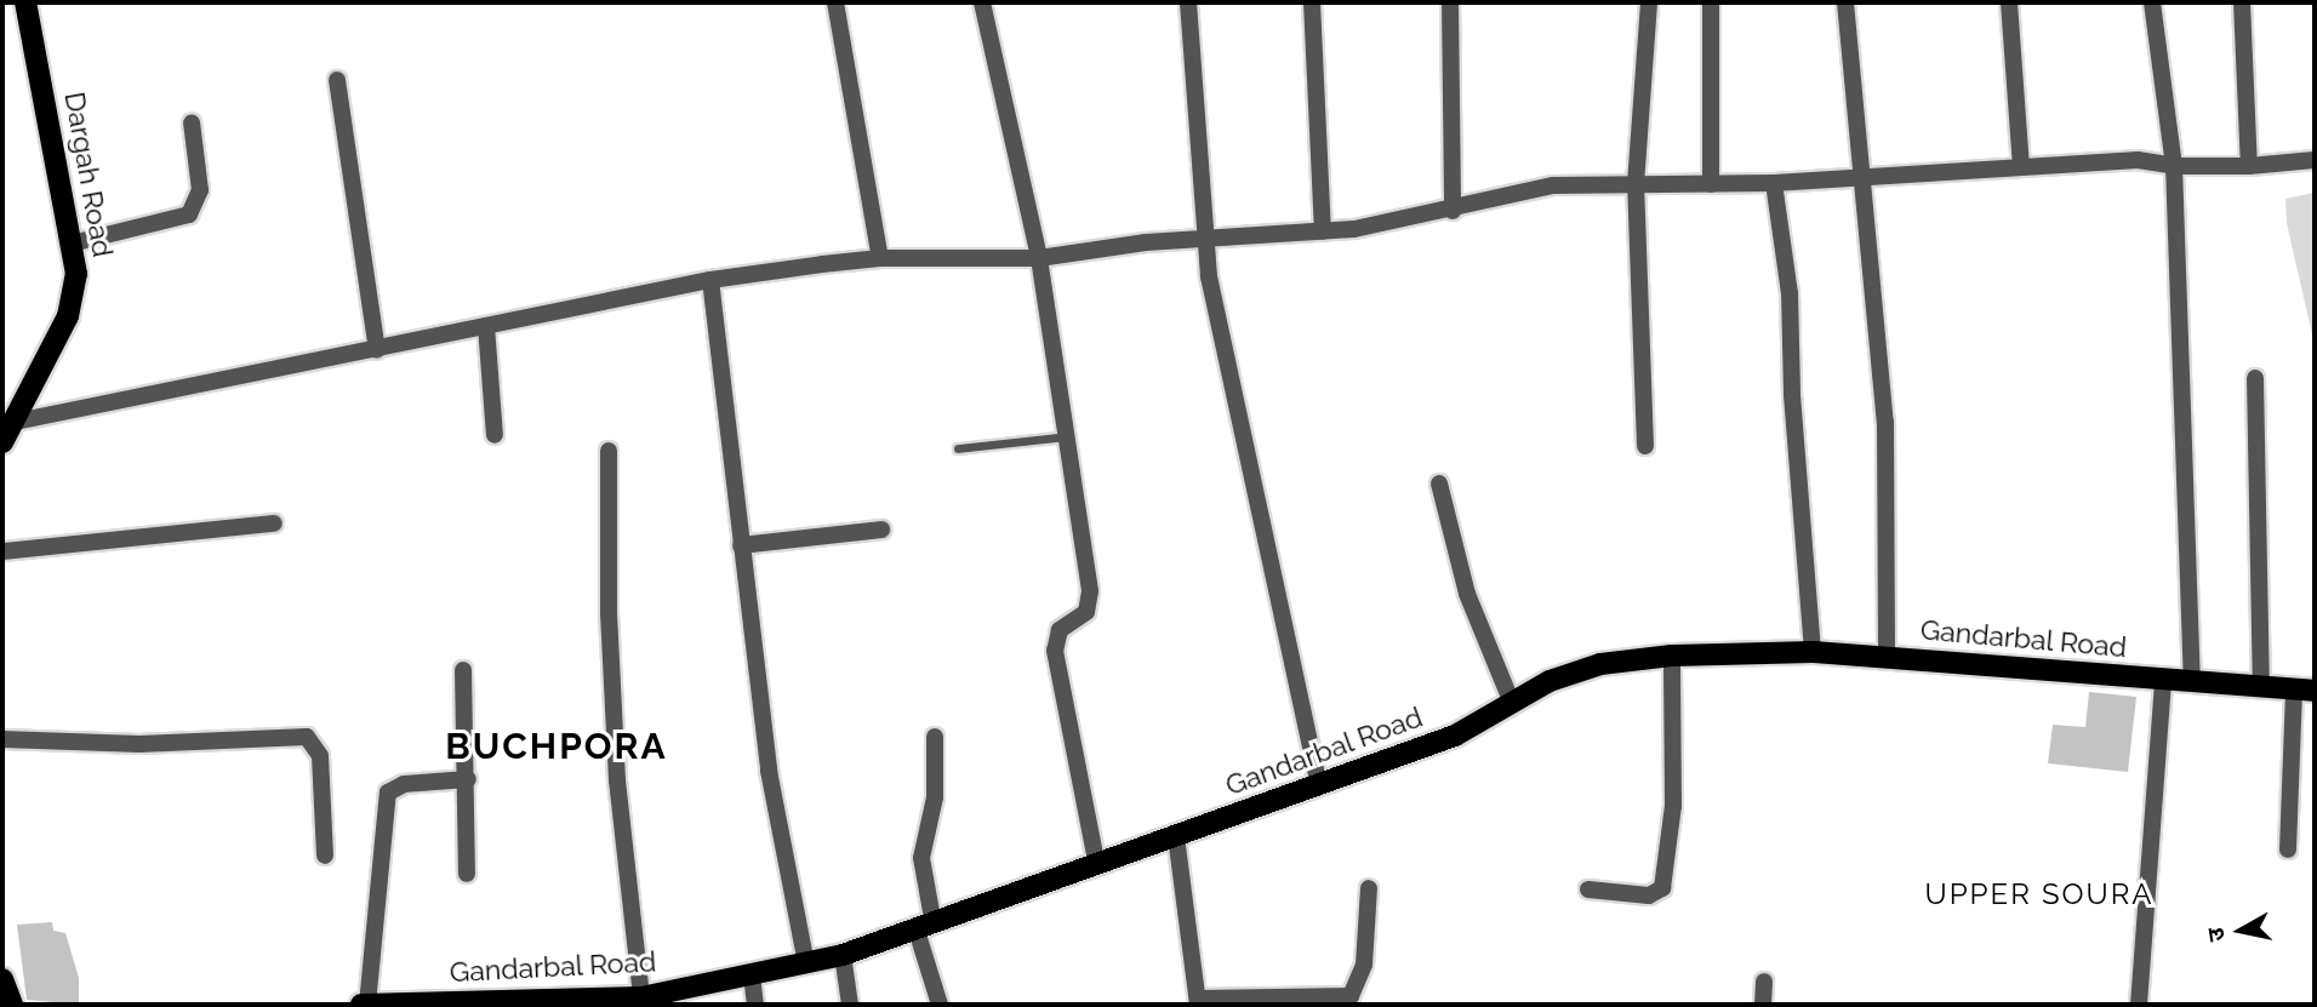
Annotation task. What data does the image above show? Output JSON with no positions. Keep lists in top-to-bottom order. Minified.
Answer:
{"streets":{"main road":["Dargah Road","Gandarbal Road"]},"districts":["BUCHPORA","UPPER SOURA"],"north":"left"}
